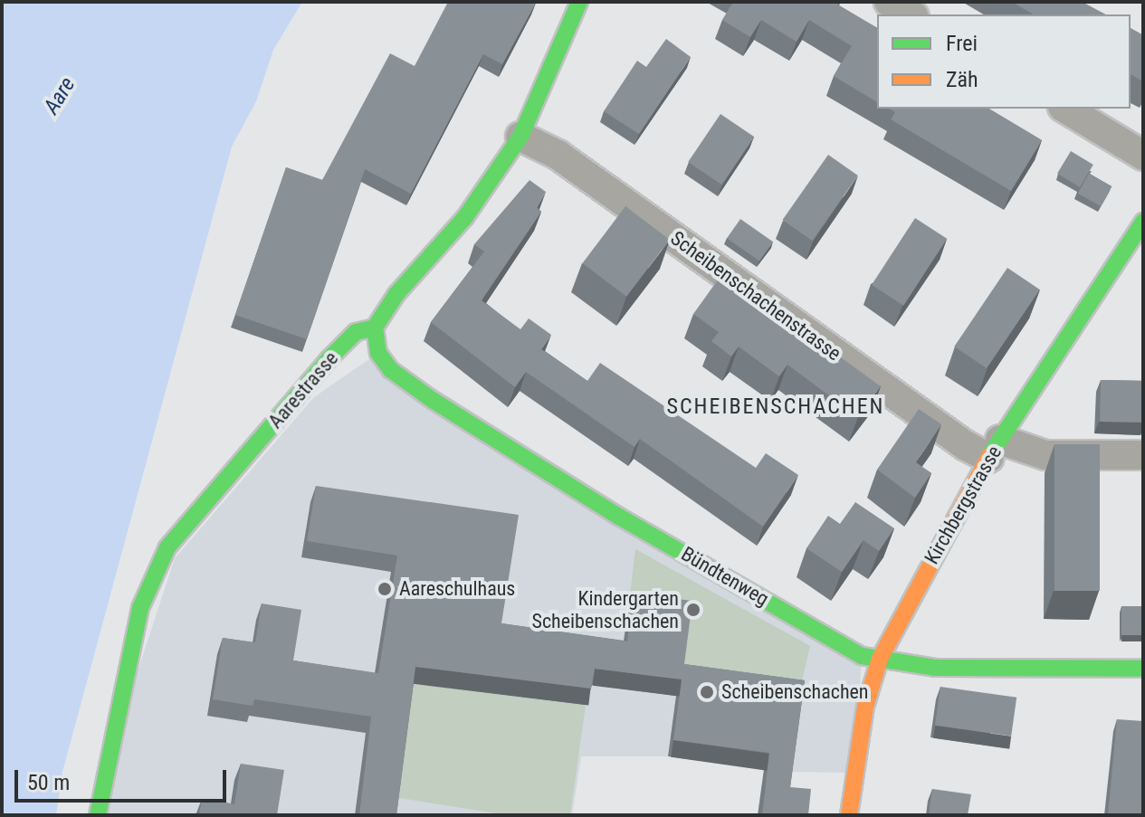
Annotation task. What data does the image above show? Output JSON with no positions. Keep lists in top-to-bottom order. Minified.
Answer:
{"streets":{"street":["Scheibenschachenstrasse","Aarestrasse","Kirchbergstrasse","Bündtenweg"]},"crossings":[["Scheibenschachenstrasse","Aarestrasse"],["Scheibenschachenstrasse","Kirchbergstrasse"],["Aarestrasse","Bündtenweg"],["Kirchbergstrasse","Bündtenweg"]],"districts":["SCHEIBENSCHACHEN"],"water":["Aare"],"places":["Aareschulhaus","Kindergarten Scheibenschachen","Scheibenschachen"],"legend":["Frei","Zäh"],"scale_bar":"50 m"}
